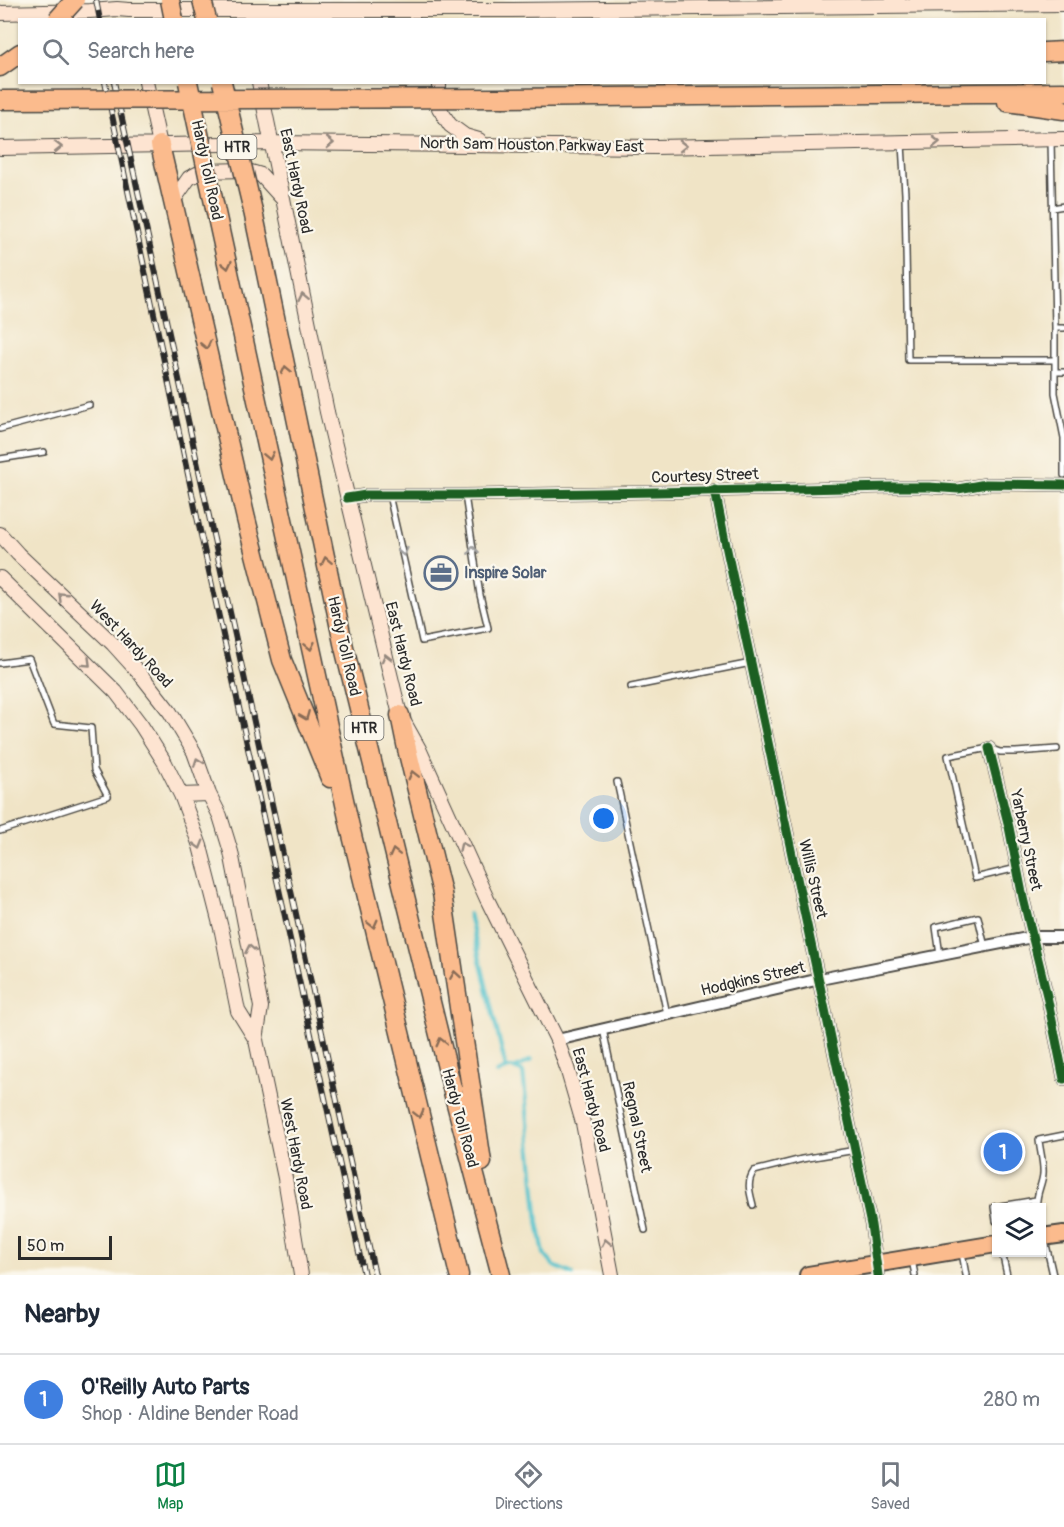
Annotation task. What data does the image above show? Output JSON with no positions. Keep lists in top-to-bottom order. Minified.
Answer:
{"streets":{"highway":["HTR","Hardy Toll Road"],"main road":["North Sam Houston Parkway East","East Hardy Road","West Hardy Road"],"street":["Courtesy Street","Yarberry Street","Willis Street","Hodgkins Street"],"lane":["Regnal Street"]},"crossings":[["North Sam Houston Parkway East","East Hardy Road"],["East Hardy Road","Courtesy Street"],["East Hardy Road","Hodgkins Street"],["Courtesy Street","Willis Street"],["Yarberry Street","Hodgkins Street"],["Willis Street","Hodgkins Street"],["Hodgkins Street","Regnal Street"]],"one_way":["North Sam Houston Parkway East","East Hardy Road"],"places":{"office":["Inspire Solar"]},"scale_bar":"50 m","page":{"search":"Search here","pins":"1","scale":"50 m","heading":"Nearby","list":[{"mark":"1","name":"O'Reilly Auto Parts","note":"Shop · Aldine Bender Road","value":"280 m"}],"nav":["Map","Directions","Saved"]}}
